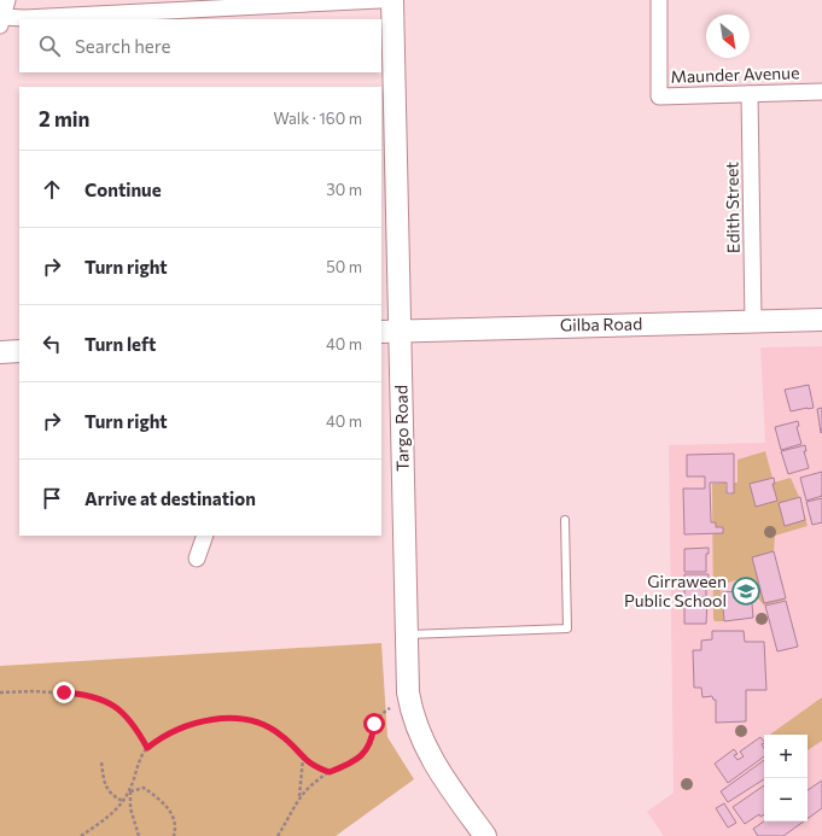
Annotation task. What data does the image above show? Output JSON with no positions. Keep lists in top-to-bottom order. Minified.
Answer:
{"streets":{"street":["Maunder Avenue","Edith Street","Gilba Road","Targo Road"]},"crossings":[["Maunder Avenue","Edith Street"],["Edith Street","Gilba Road"],["Gilba Road","Targo Road"]],"places":{"school or university":["Girraween Public School"]},"north":"bottom right","page":{"search":"Search here","heading":["2 min","Walk · 160 m"],"list":[["Continue","30 m"],["Turn right","50 m"],["Turn left","40 m"],["Turn right","40 m"],"Arrive at destination"],"map_buttons":["+","−"]}}
